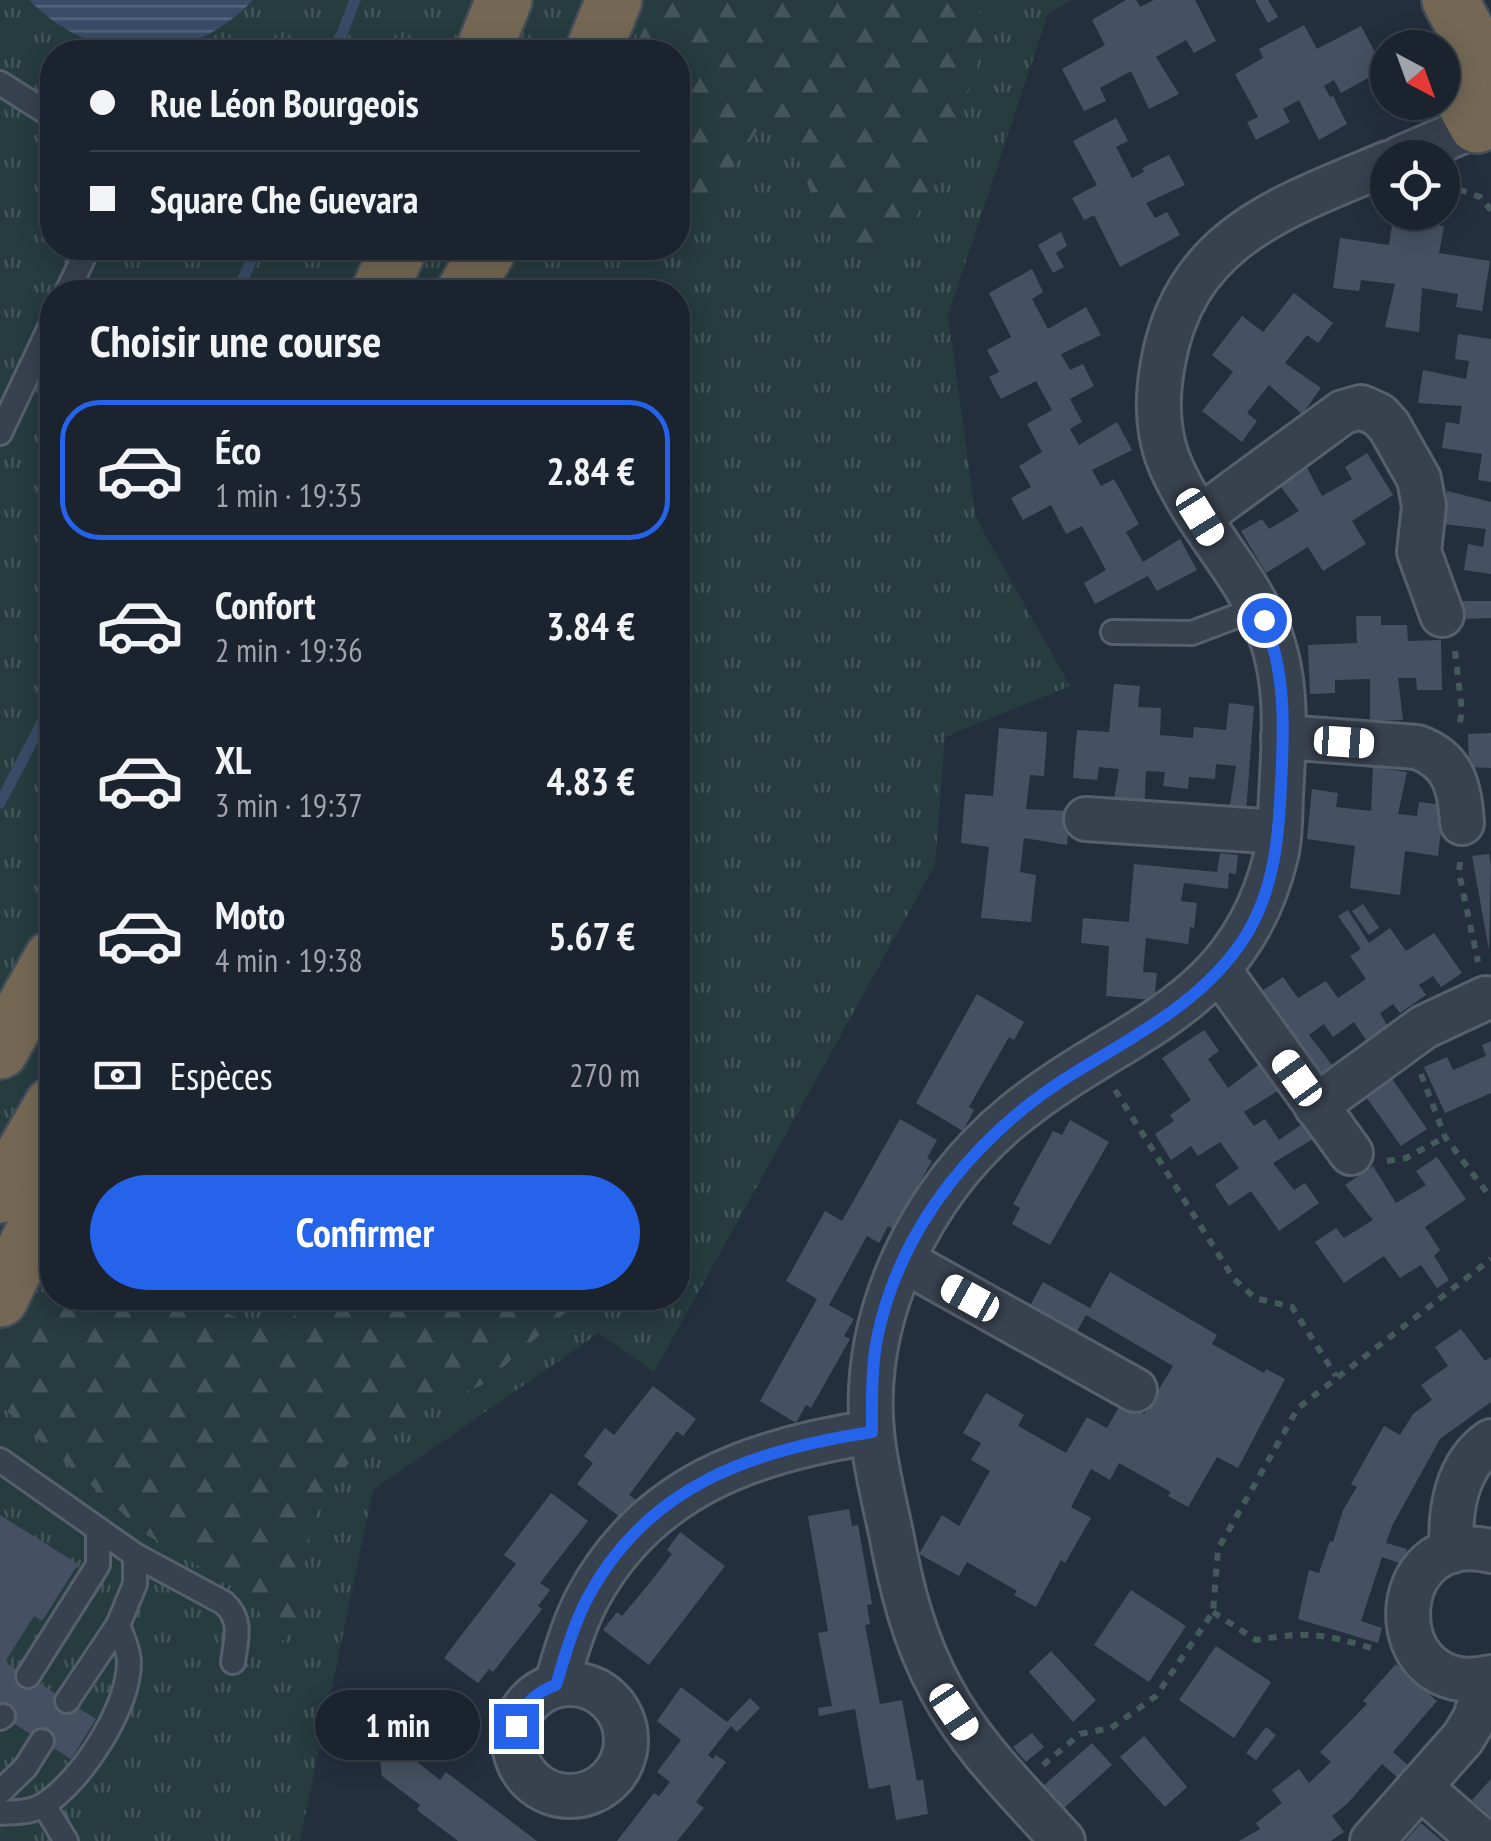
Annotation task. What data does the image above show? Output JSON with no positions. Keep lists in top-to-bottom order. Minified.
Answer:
{"north":"bottom right","page":{"banner":["Rue Léon Bourgeois","Square Che Guevara"],"heading":"Choisir une course","list":[{"name":"Éco","note":"1 min · 19:35","value":"2.84 €"},{"name":"Confort","note":"2 min · 19:36","value":"3.84 €"},{"name":"XL","note":"3 min · 19:37","value":"4.83 €"},{"name":"Moto","note":"4 min · 19:38","value":"5.67 €"}],"pay":["Espèces","270 m"],"buttons":"Confirmer","bubble":"1 min"}}
